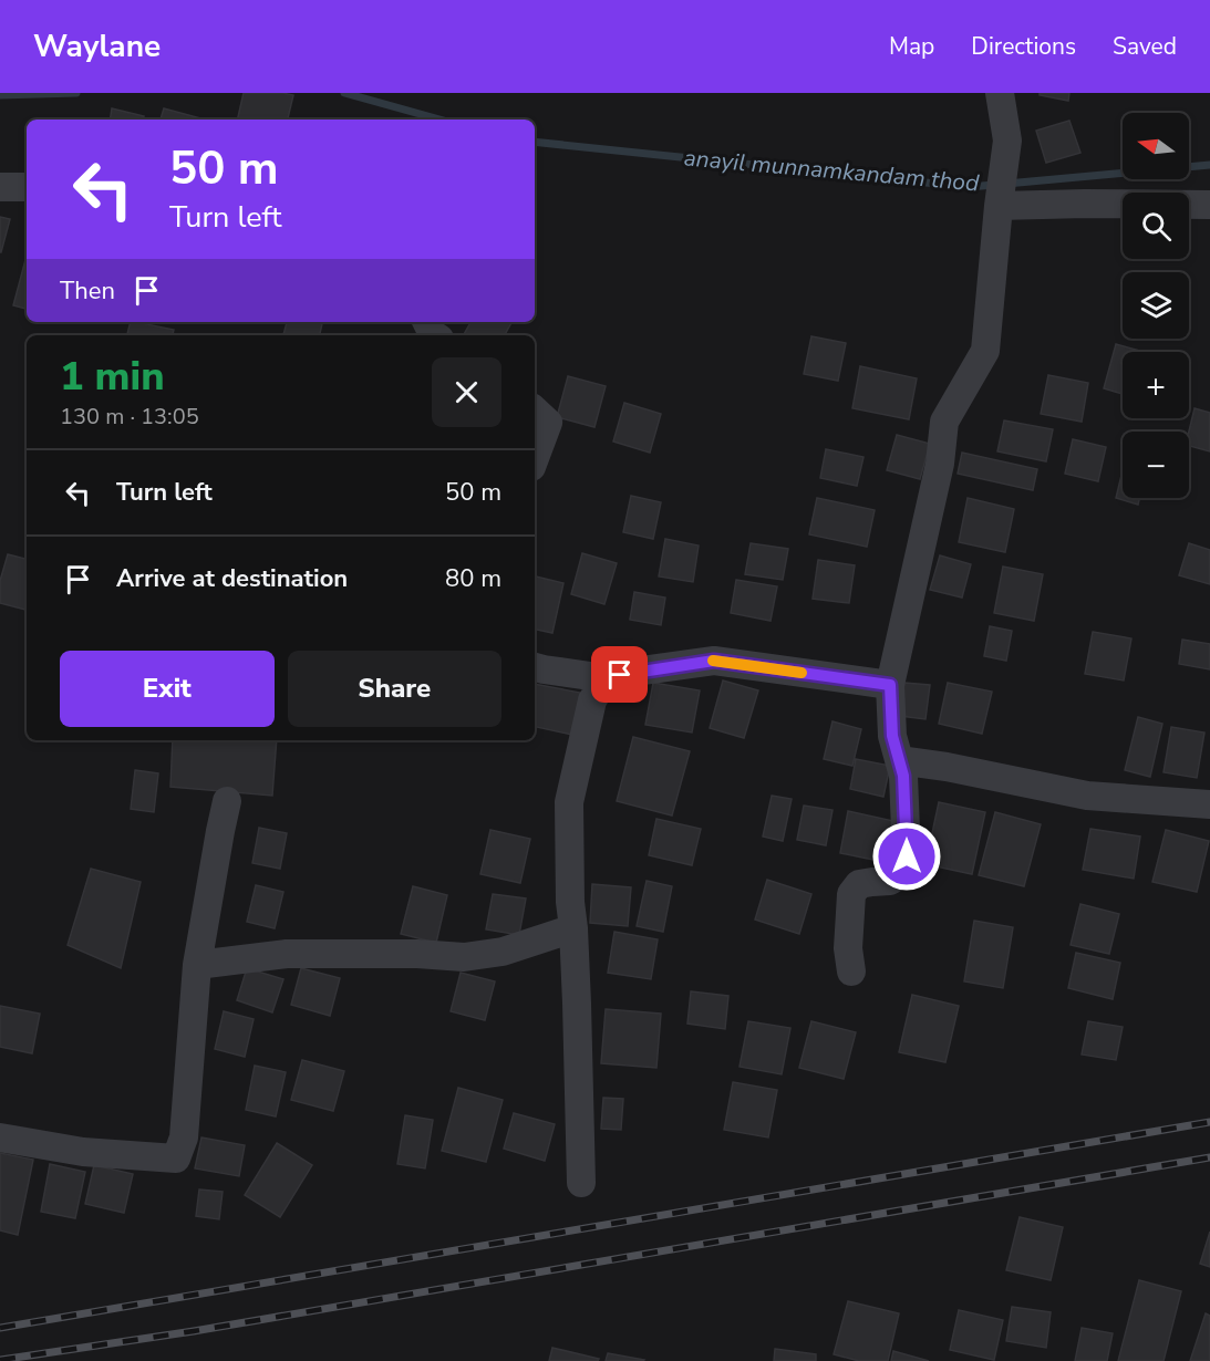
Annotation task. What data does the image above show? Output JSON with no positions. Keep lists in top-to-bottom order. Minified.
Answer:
{"water":["anayil munnamkandam thod"],"north":"left","page":{"header":"Waylane","nav":["Map","Directions","Saved"],"map_buttons":["+","−"],"turn":["50 m","Turn left"],"then":"Then","heading":["1 min","130 m · 13:05"],"list":[{"name":"Turn left","value":"50 m"},{"name":"Arrive at destination","value":"80 m"}],"buttons":["Exit","Share"]}}
